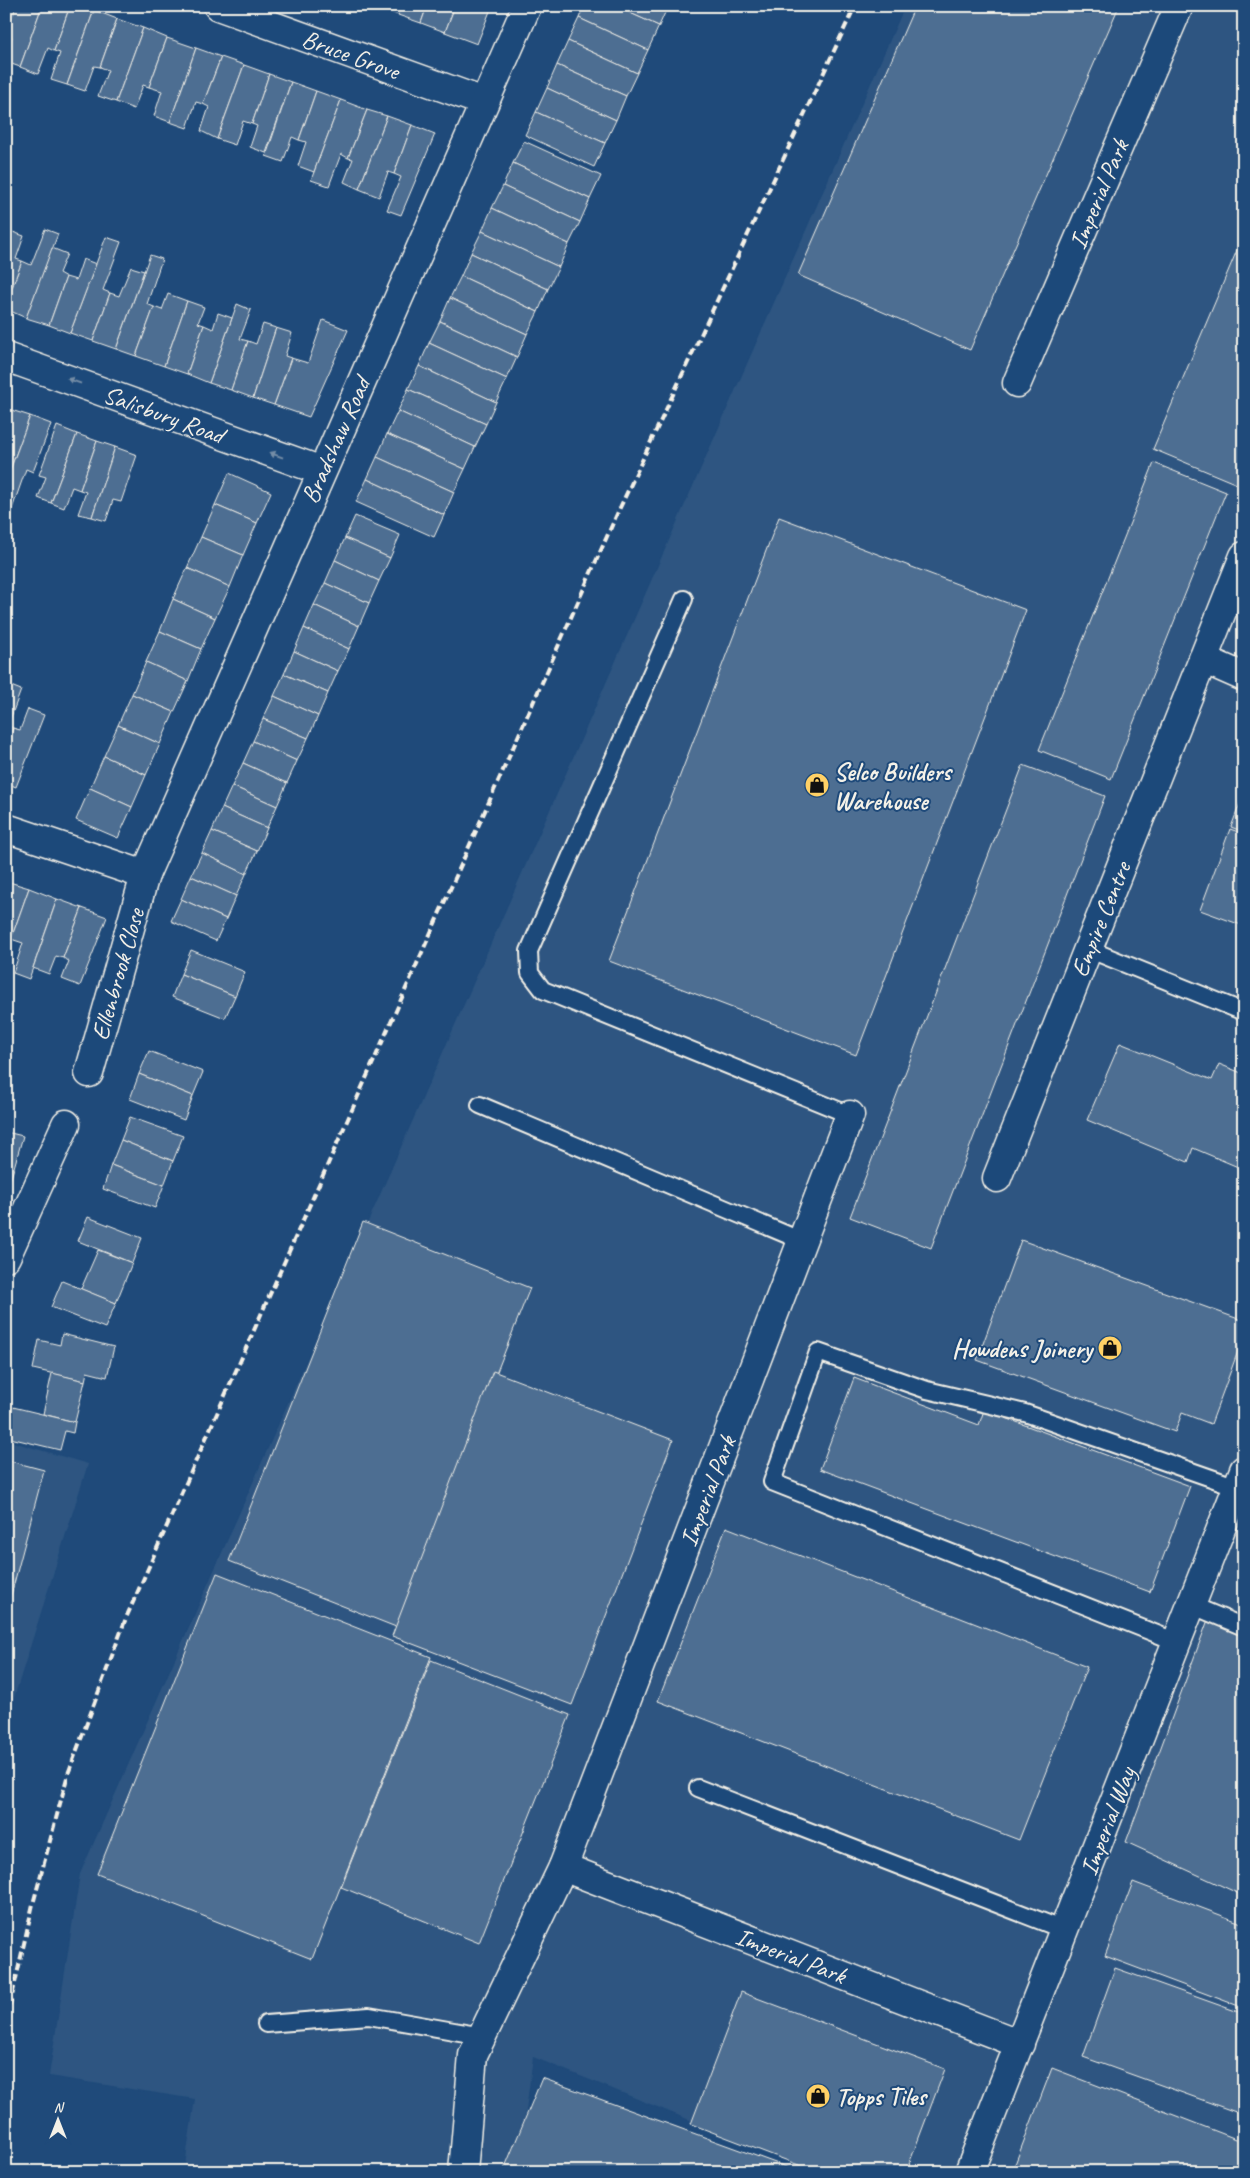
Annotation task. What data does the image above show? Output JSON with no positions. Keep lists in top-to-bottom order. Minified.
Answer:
{"streets":{"street":["Bruce Grove","Imperial Park","Salisbury Road","Bradshaw Road","Empire Centre","Ellenbrook Close","Imperial Way"]},"crossings":[["Bruce Grove","Bradshaw Road"],["Imperial Park","Imperial Way"],["Salisbury Road","Bradshaw Road"],["Bradshaw Road","Ellenbrook Close"]],"one_way":["Salisbury Road"],"places":{"shop":["Selco Builders Warehouse","Howdens Joinery","Topps Tiles"]},"north":"top"}
